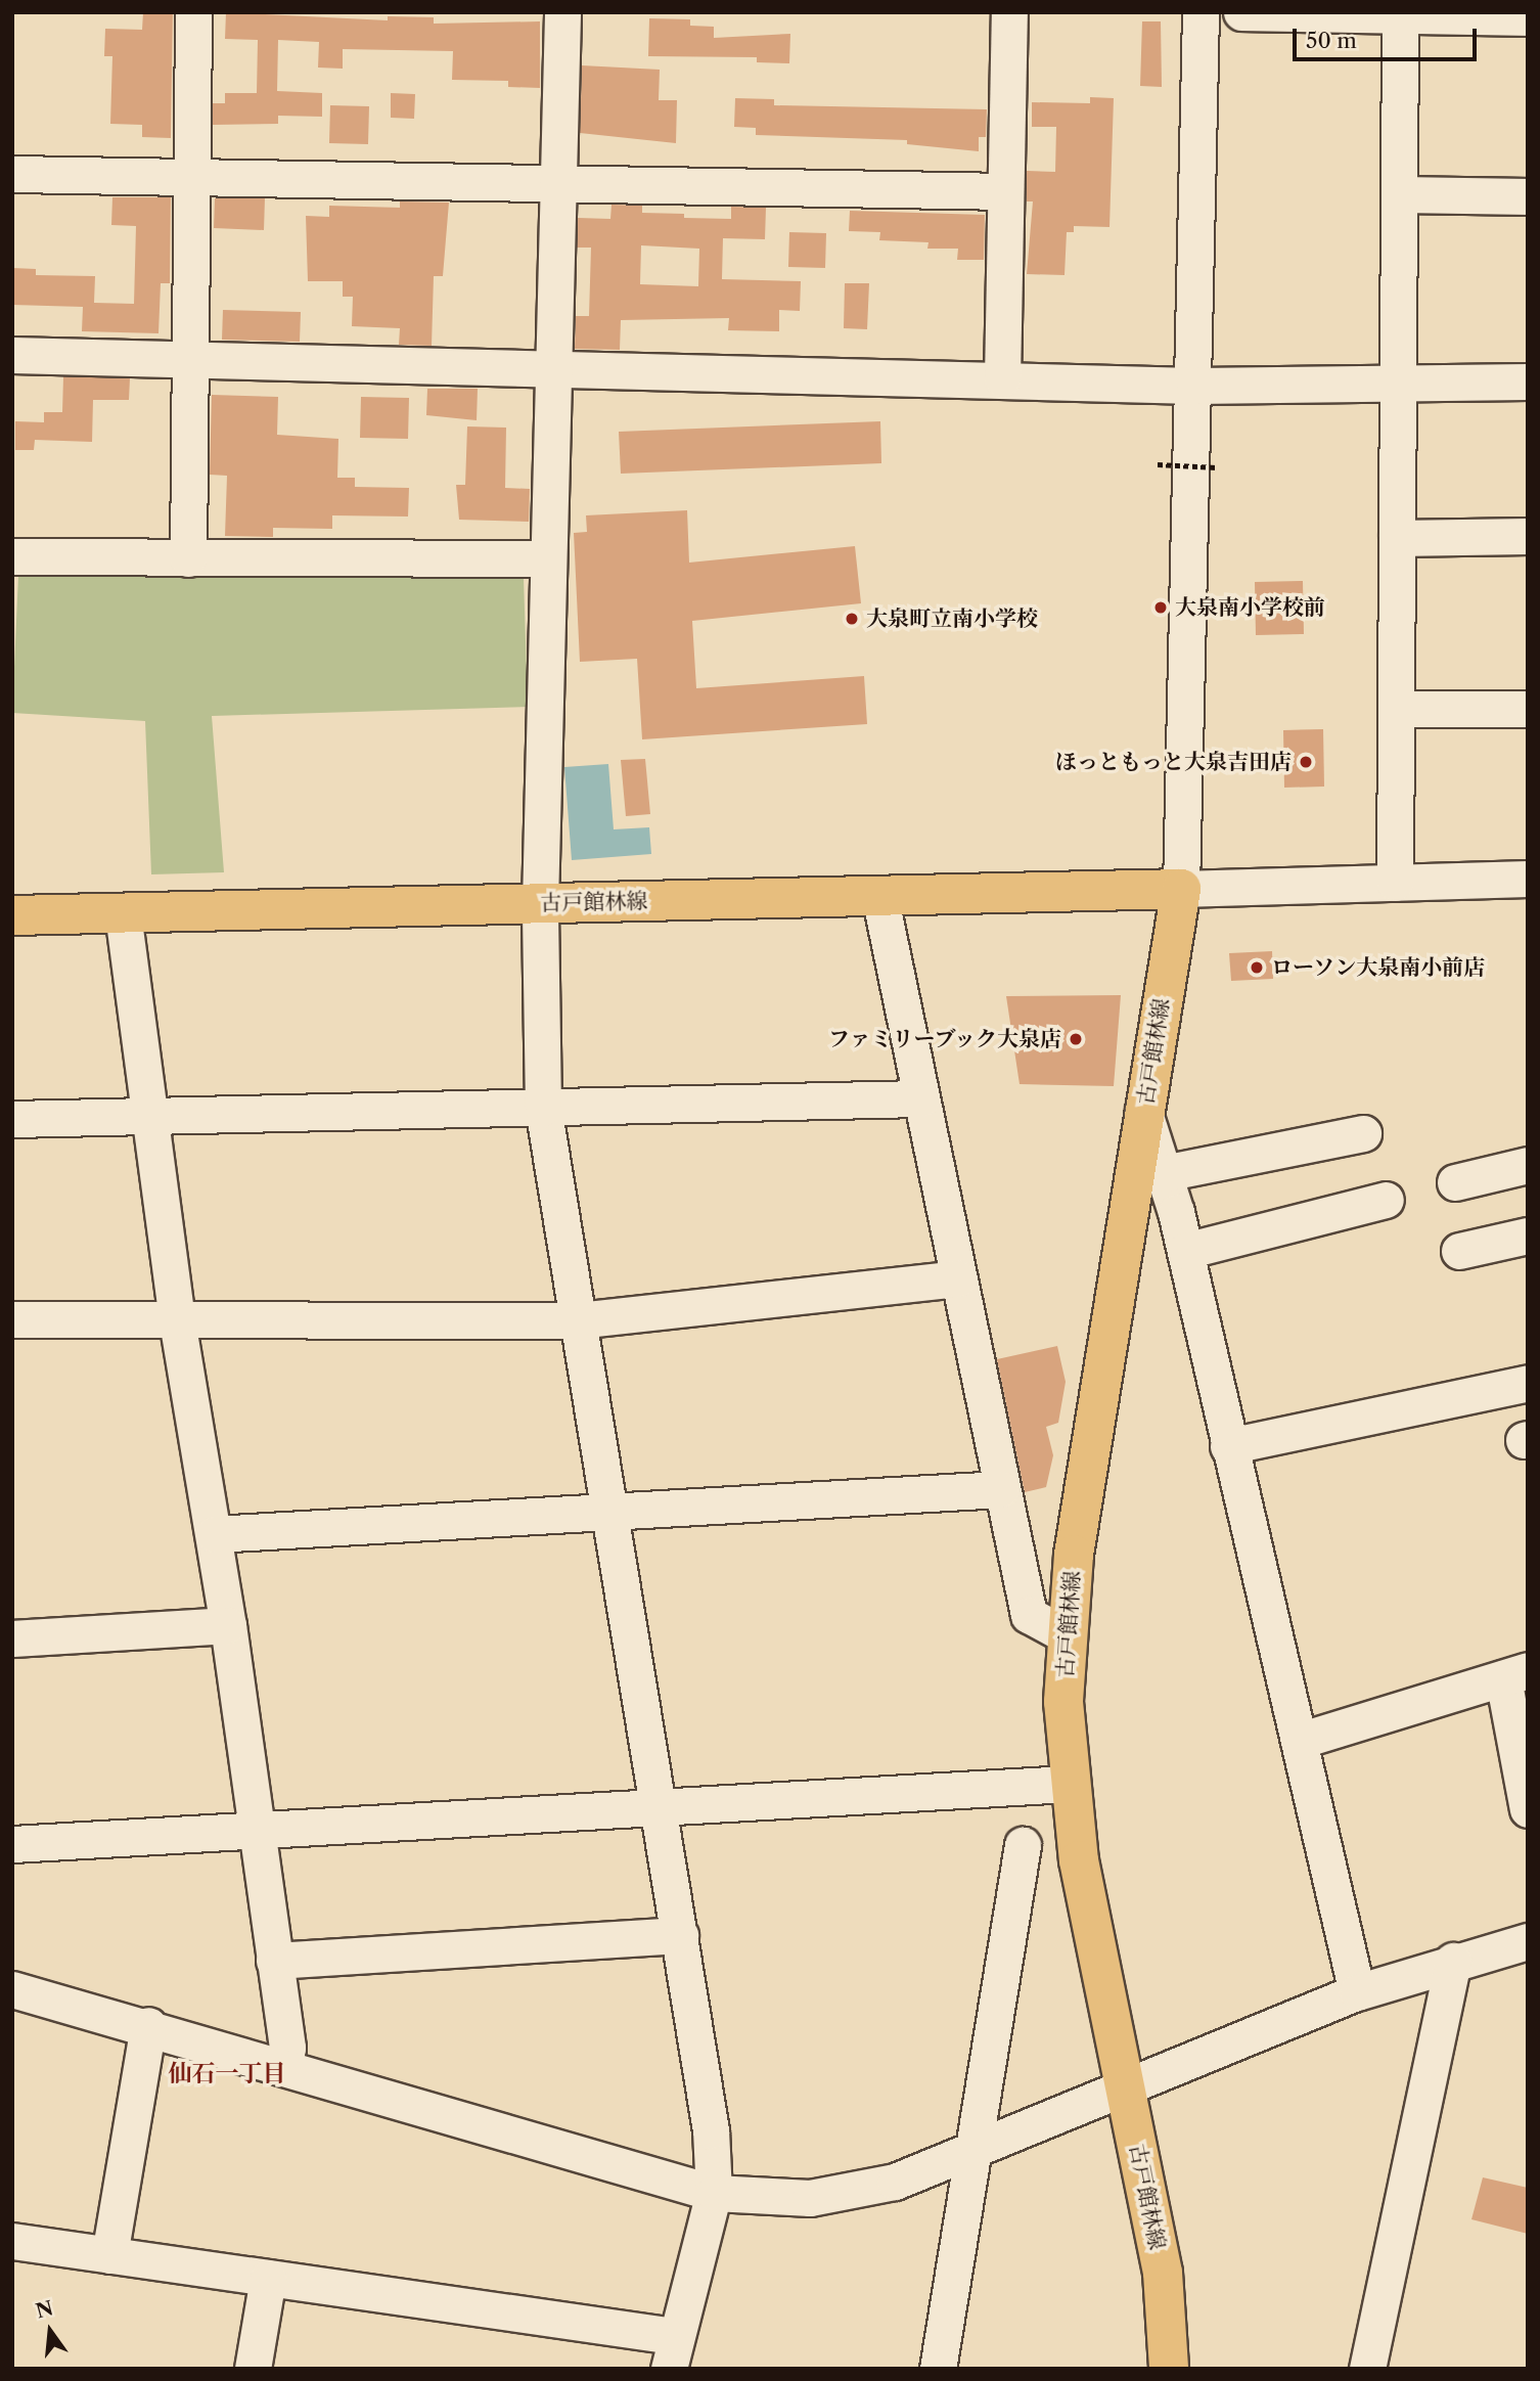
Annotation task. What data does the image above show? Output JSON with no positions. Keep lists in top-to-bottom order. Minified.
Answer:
{"streets":{"main road":["古戸館林線"]},"districts":["仙石一丁目"],"places":["大泉南小学校前","大泉町立南小学校","ほっともっと大泉吉田店","ローソン大泉南小前店","ファミリーブック大泉店"],"scale_bar":"50 m","north":"top"}
